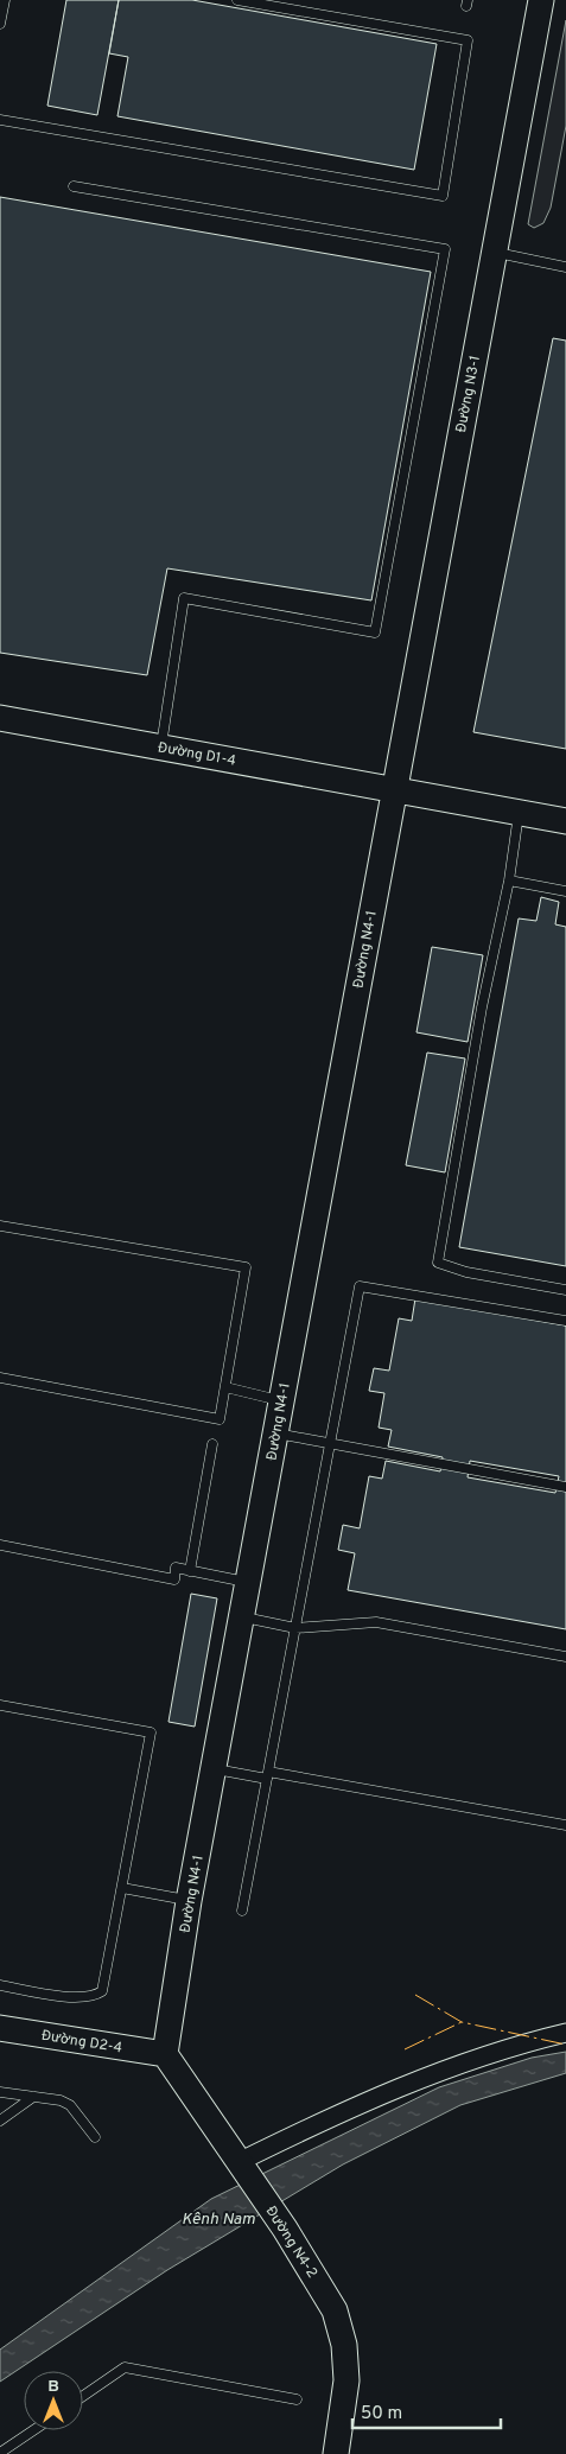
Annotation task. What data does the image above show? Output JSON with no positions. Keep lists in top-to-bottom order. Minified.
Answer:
{"streets":{"main road":["Đường N3-1","Đường D1-4","Đường N4-1","Đường D2-4","Đường N4-2"]},"crossings":[["Đường N3-1","Đường D1-4"],["Đường N3-1","Đường N4-1"],["Đường D1-4","Đường N4-1"],["Đường N4-1","Đường D2-4"],["Đường N4-1","Đường N4-2"],["Đường D2-4","Đường N4-2"]],"water":["Kênh Nam"],"scale_bar":"50 m","north":"top"}
